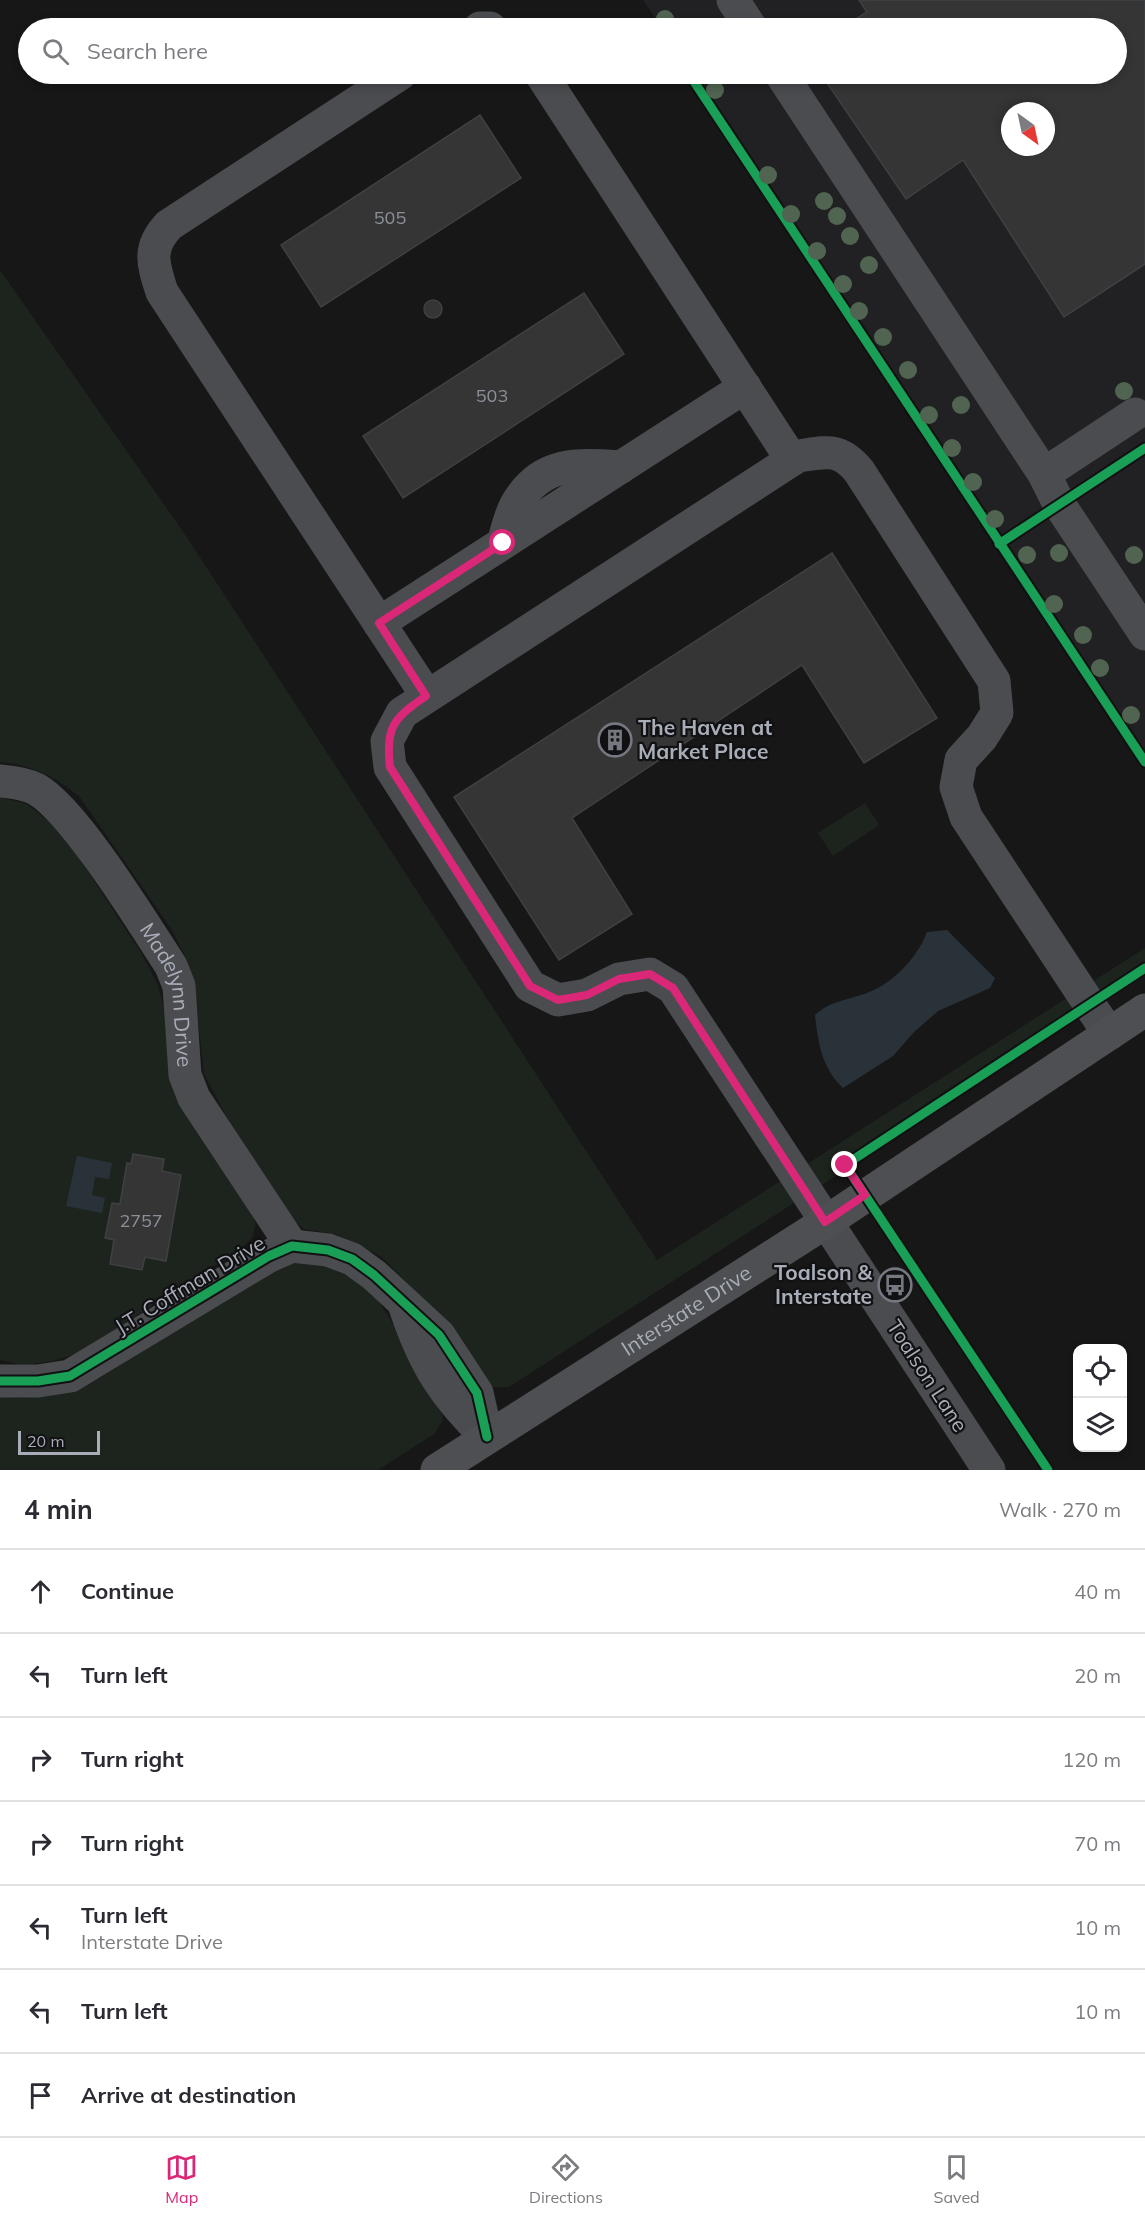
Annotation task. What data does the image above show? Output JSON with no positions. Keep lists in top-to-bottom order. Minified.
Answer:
{"streets":{"main road":["Interstate Drive"],"street":["Madelynn Drive","J.T. Coffman Drive","Toalson Lane"]},"crossings":[["Madelynn Drive","J.T. Coffman Drive"],["J.T. Coffman Drive","Interstate Drive"],["Interstate Drive","Toalson Lane"]],"places":{"building":["The Haven at Market Place"],"bus stop":["Toalson & Interstate"]},"house_numbers":["505","503","2757"],"scale_bar":"20 m","north":"bottom right","page":{"search":"Search here","scale":"20 m","heading":["4 min","Walk · 270 m"],"list":[["Continue","40 m"],["Turn left","20 m"],["Turn right","120 m"],["Turn right","70 m"],["Turn left","Interstate Drive","10 m"],["Turn left","10 m"],"Arrive at destination"],"nav":["Map","Directions","Saved"]}}
